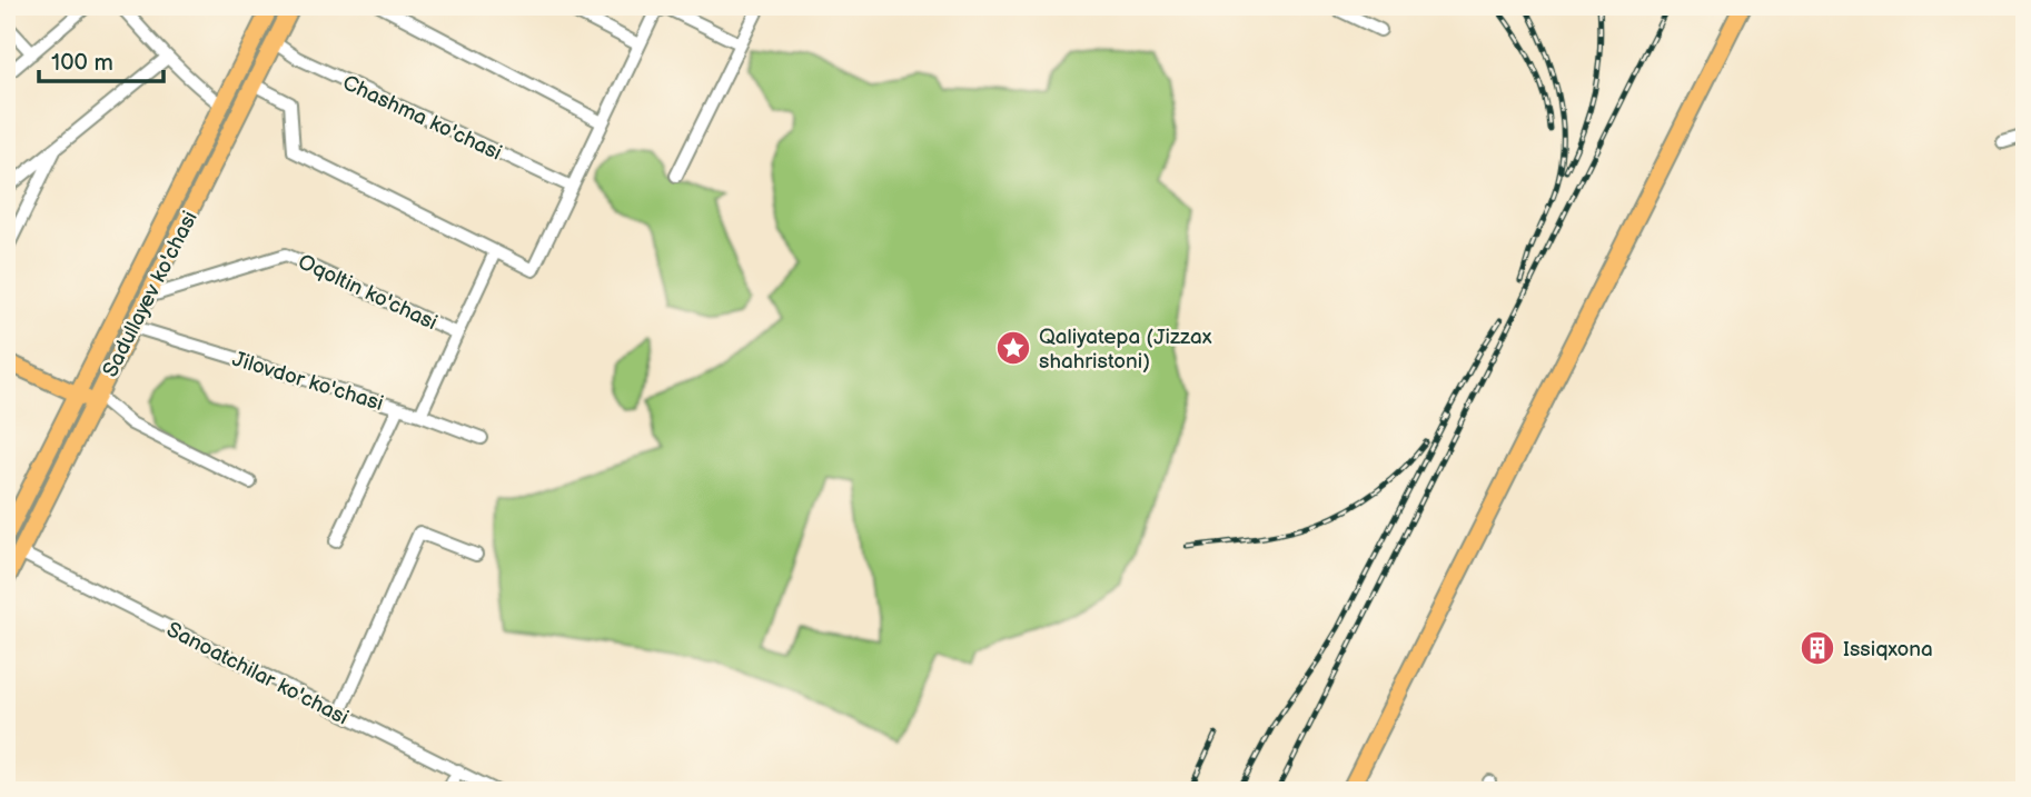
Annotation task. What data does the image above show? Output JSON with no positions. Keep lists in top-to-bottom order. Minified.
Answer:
{"streets":{"main road":["Sadullayev ko'chasi"],"street":["Chashma ko'chasi","Oqoltin ko'chasi","Jilovdor ko'chasi","Sanoatchilar ko'chasi"]},"crossings":[["Chashma ko'chasi","Sadullayev ko'chasi"],["Oqoltin ko'chasi","Sadullayev ko'chasi"],["Oqoltin ko'chasi","Jilovdor ko'chasi"],["Sadullayev ko'chasi","Jilovdor ko'chasi"],["Sadullayev ko'chasi","Sanoatchilar ko'chasi"]],"places":{"place":["Qaliyatepa (Jizzax shahristoni)"],"building":["Issiqxona"]},"scale_bar":"100 m"}
